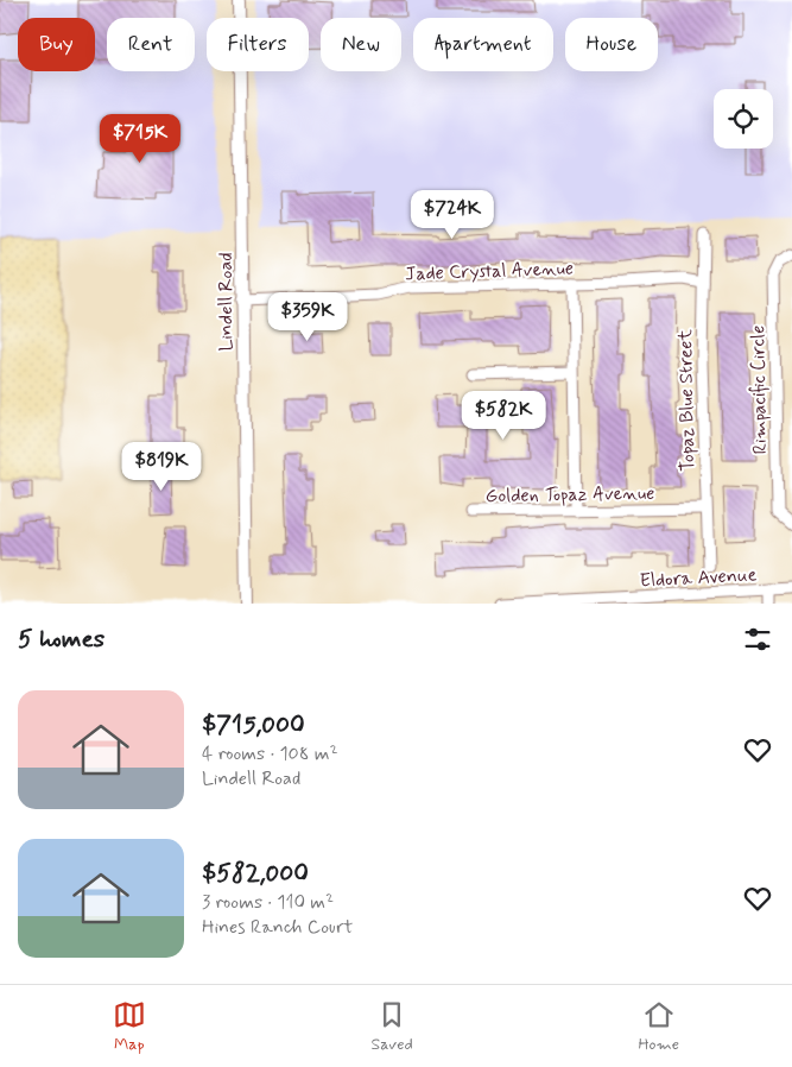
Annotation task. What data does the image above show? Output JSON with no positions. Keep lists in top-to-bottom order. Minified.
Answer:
{"streets":{"street":["Jade Crystal Avenue","Lindell Road","Rimpacific Circle","Topaz Blue Street","Golden Topaz Avenue","Eldora Avenue"]},"crossings":[["Jade Crystal Avenue","Lindell Road"],["Jade Crystal Avenue","Topaz Blue Street"],["Topaz Blue Street","Golden Topaz Avenue"]],"page":{"chip":["Buy","Rent","Filters","New","Apartment","House"],"price":["$715K","$724K","$359K","$582K","$819K"],"heading":"5 homes","list":[{"name":"$715,000","note":"4 rooms · 108 m² · Lindell Road"},{"name":"$582,000","note":"3 rooms · 110 m² · Hines Ranch Court"}],"tabs":["Map","Saved","Home"]}}
